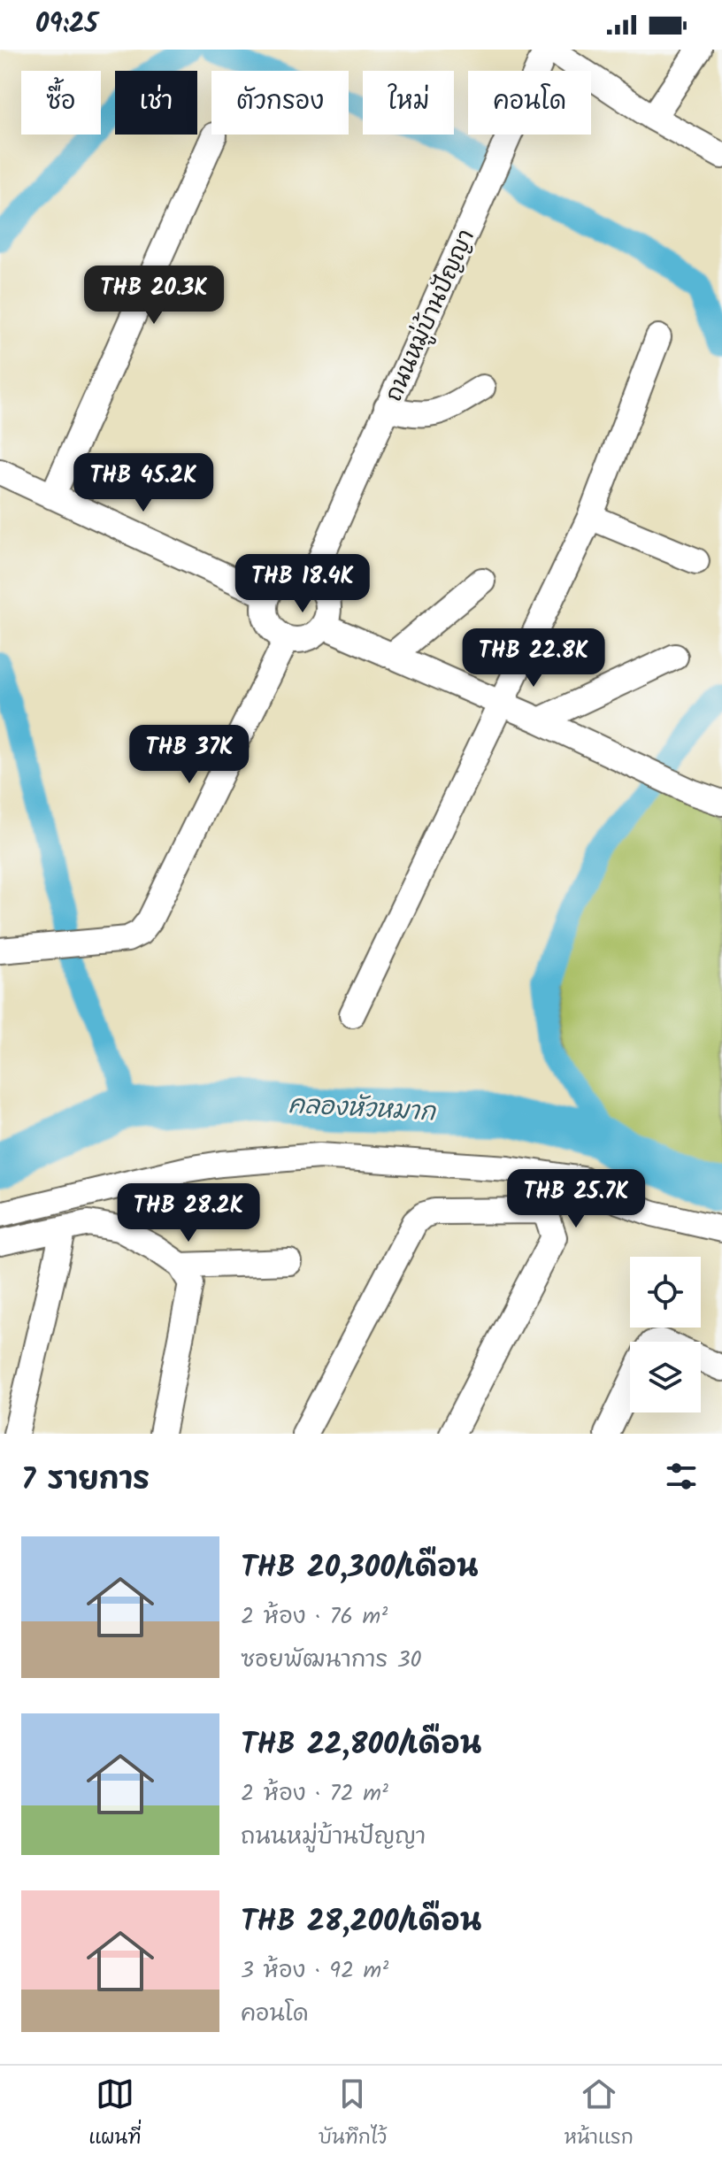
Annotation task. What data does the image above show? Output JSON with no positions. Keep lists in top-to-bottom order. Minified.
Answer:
{"streets":{"street":["ถนนหมู่บ้านปัญญา"]},"water":["คลองหัวหมาก"],"page":{"status":"09:25","chip":["ซื้อ","เช่า","ตัวกรอง","ใหม่","คอนโด"],"price":["THB 20.3K","THB 45.2K","THB 18.4K","THB 22.8K","THB 37K","THB 25.7K","THB 28.2K"],"heading":"7 รายการ","list":[{"name":"THB 20,300/เดือน","note":"2 ห้อง · 76 m² · ซอยพัฒนาการ 30"},{"name":"THB 22,800/เดือน","note":"2 ห้อง · 72 m² · ถนนหมู่บ้านปัญญา"},{"name":"THB 28,200/เดือน","note":"3 ห้อง · 92 m² · คอนโด"}],"tabs":["แผนที่","บันทึกไว้","หน้าแรก"]}}
